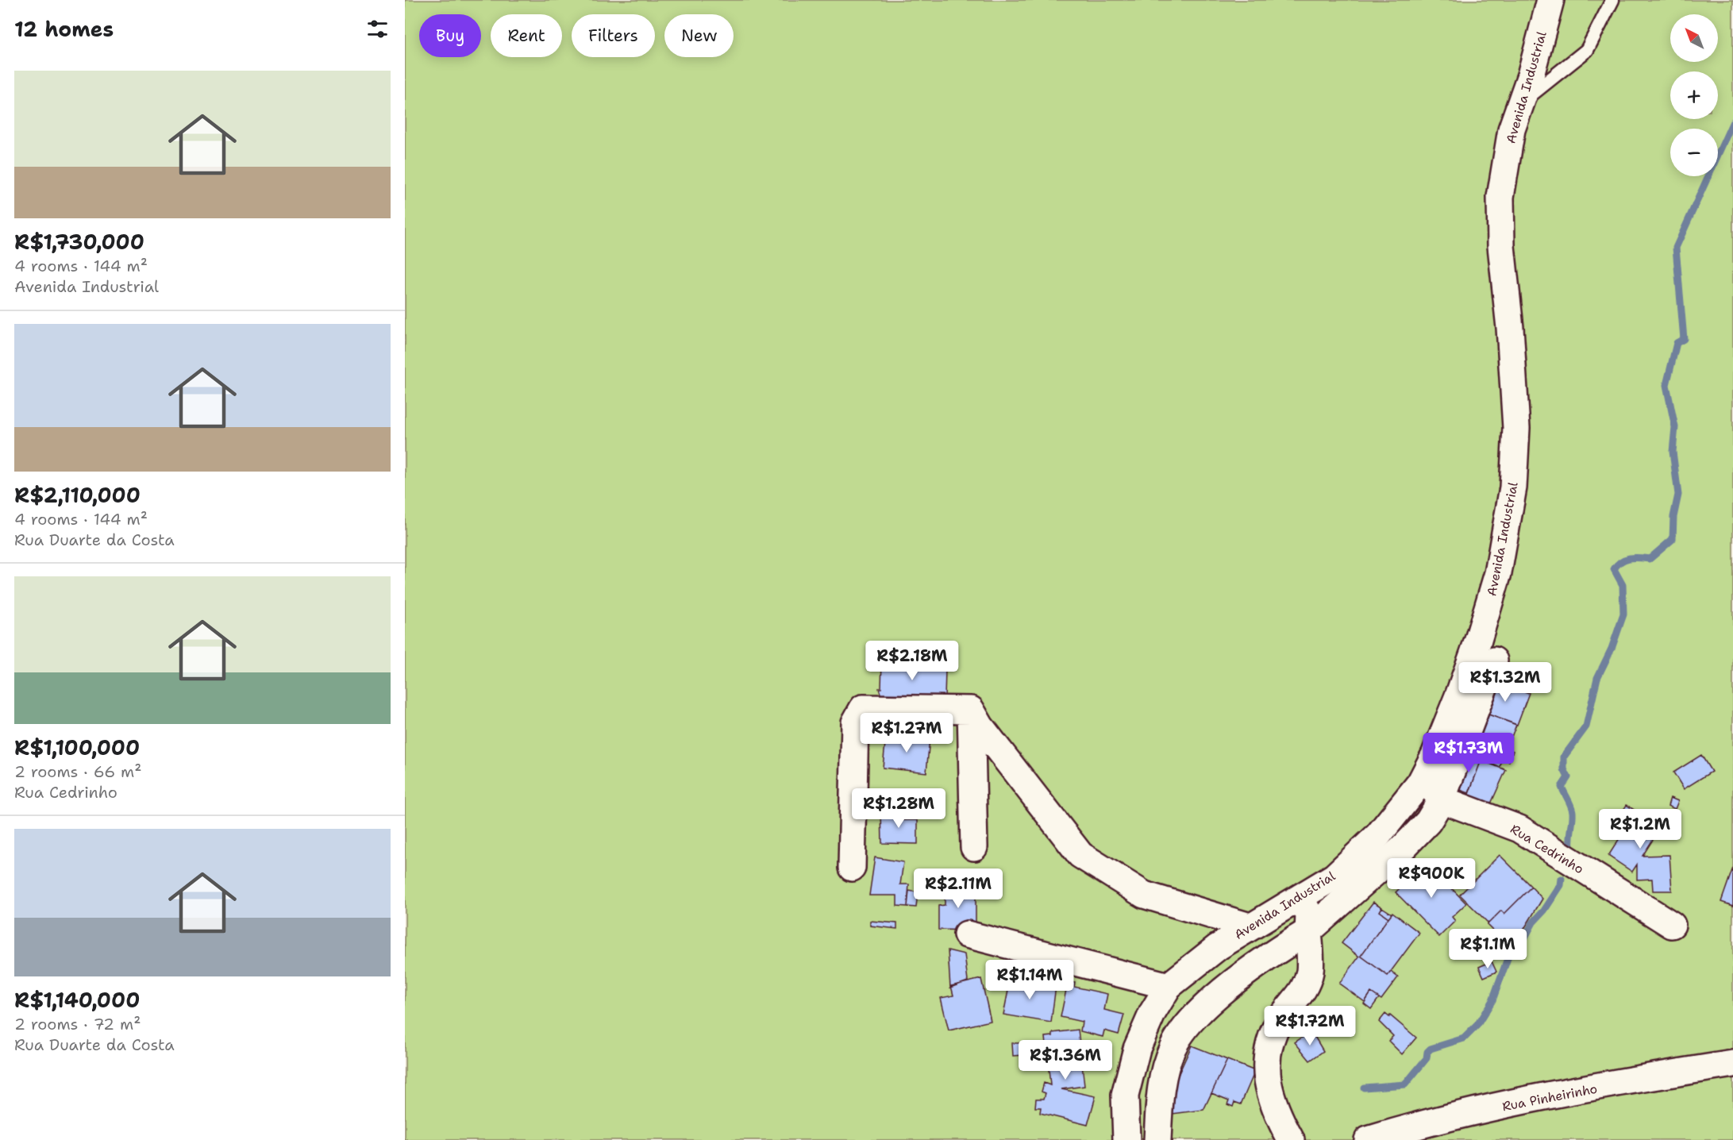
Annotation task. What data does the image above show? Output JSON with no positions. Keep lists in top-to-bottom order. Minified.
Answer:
{"streets":{"street":["Avenida Industrial","Rua Cedrinho","Rua Pinheirinho"]},"crossings":[["Avenida Industrial","Rua Cedrinho"]],"north":"top left","page":{"heading":"12 homes","map_buttons":["+","−"],"chip":["Buy","Rent","Filters","New"],"list":[{"name":"R$1,730,000","note":"4 rooms · 144 m² · Avenida Industrial"},{"name":"R$2,110,000","note":"4 rooms · 144 m² · Rua Duarte da Costa"},{"name":"R$1,100,000","note":"2 rooms · 66 m² · Rua Cedrinho"},{"name":"R$1,140,000","note":"2 rooms · 72 m² · Rua Duarte da Costa"}],"price":["R$2.18M","R$1.32M","R$1.27M","R$1.73M","R$1.28M","R$1.2M","R$900K","R$2.11M","R$1.1M","R$1.14M","R$1.72M","R$1.36M"]}}
